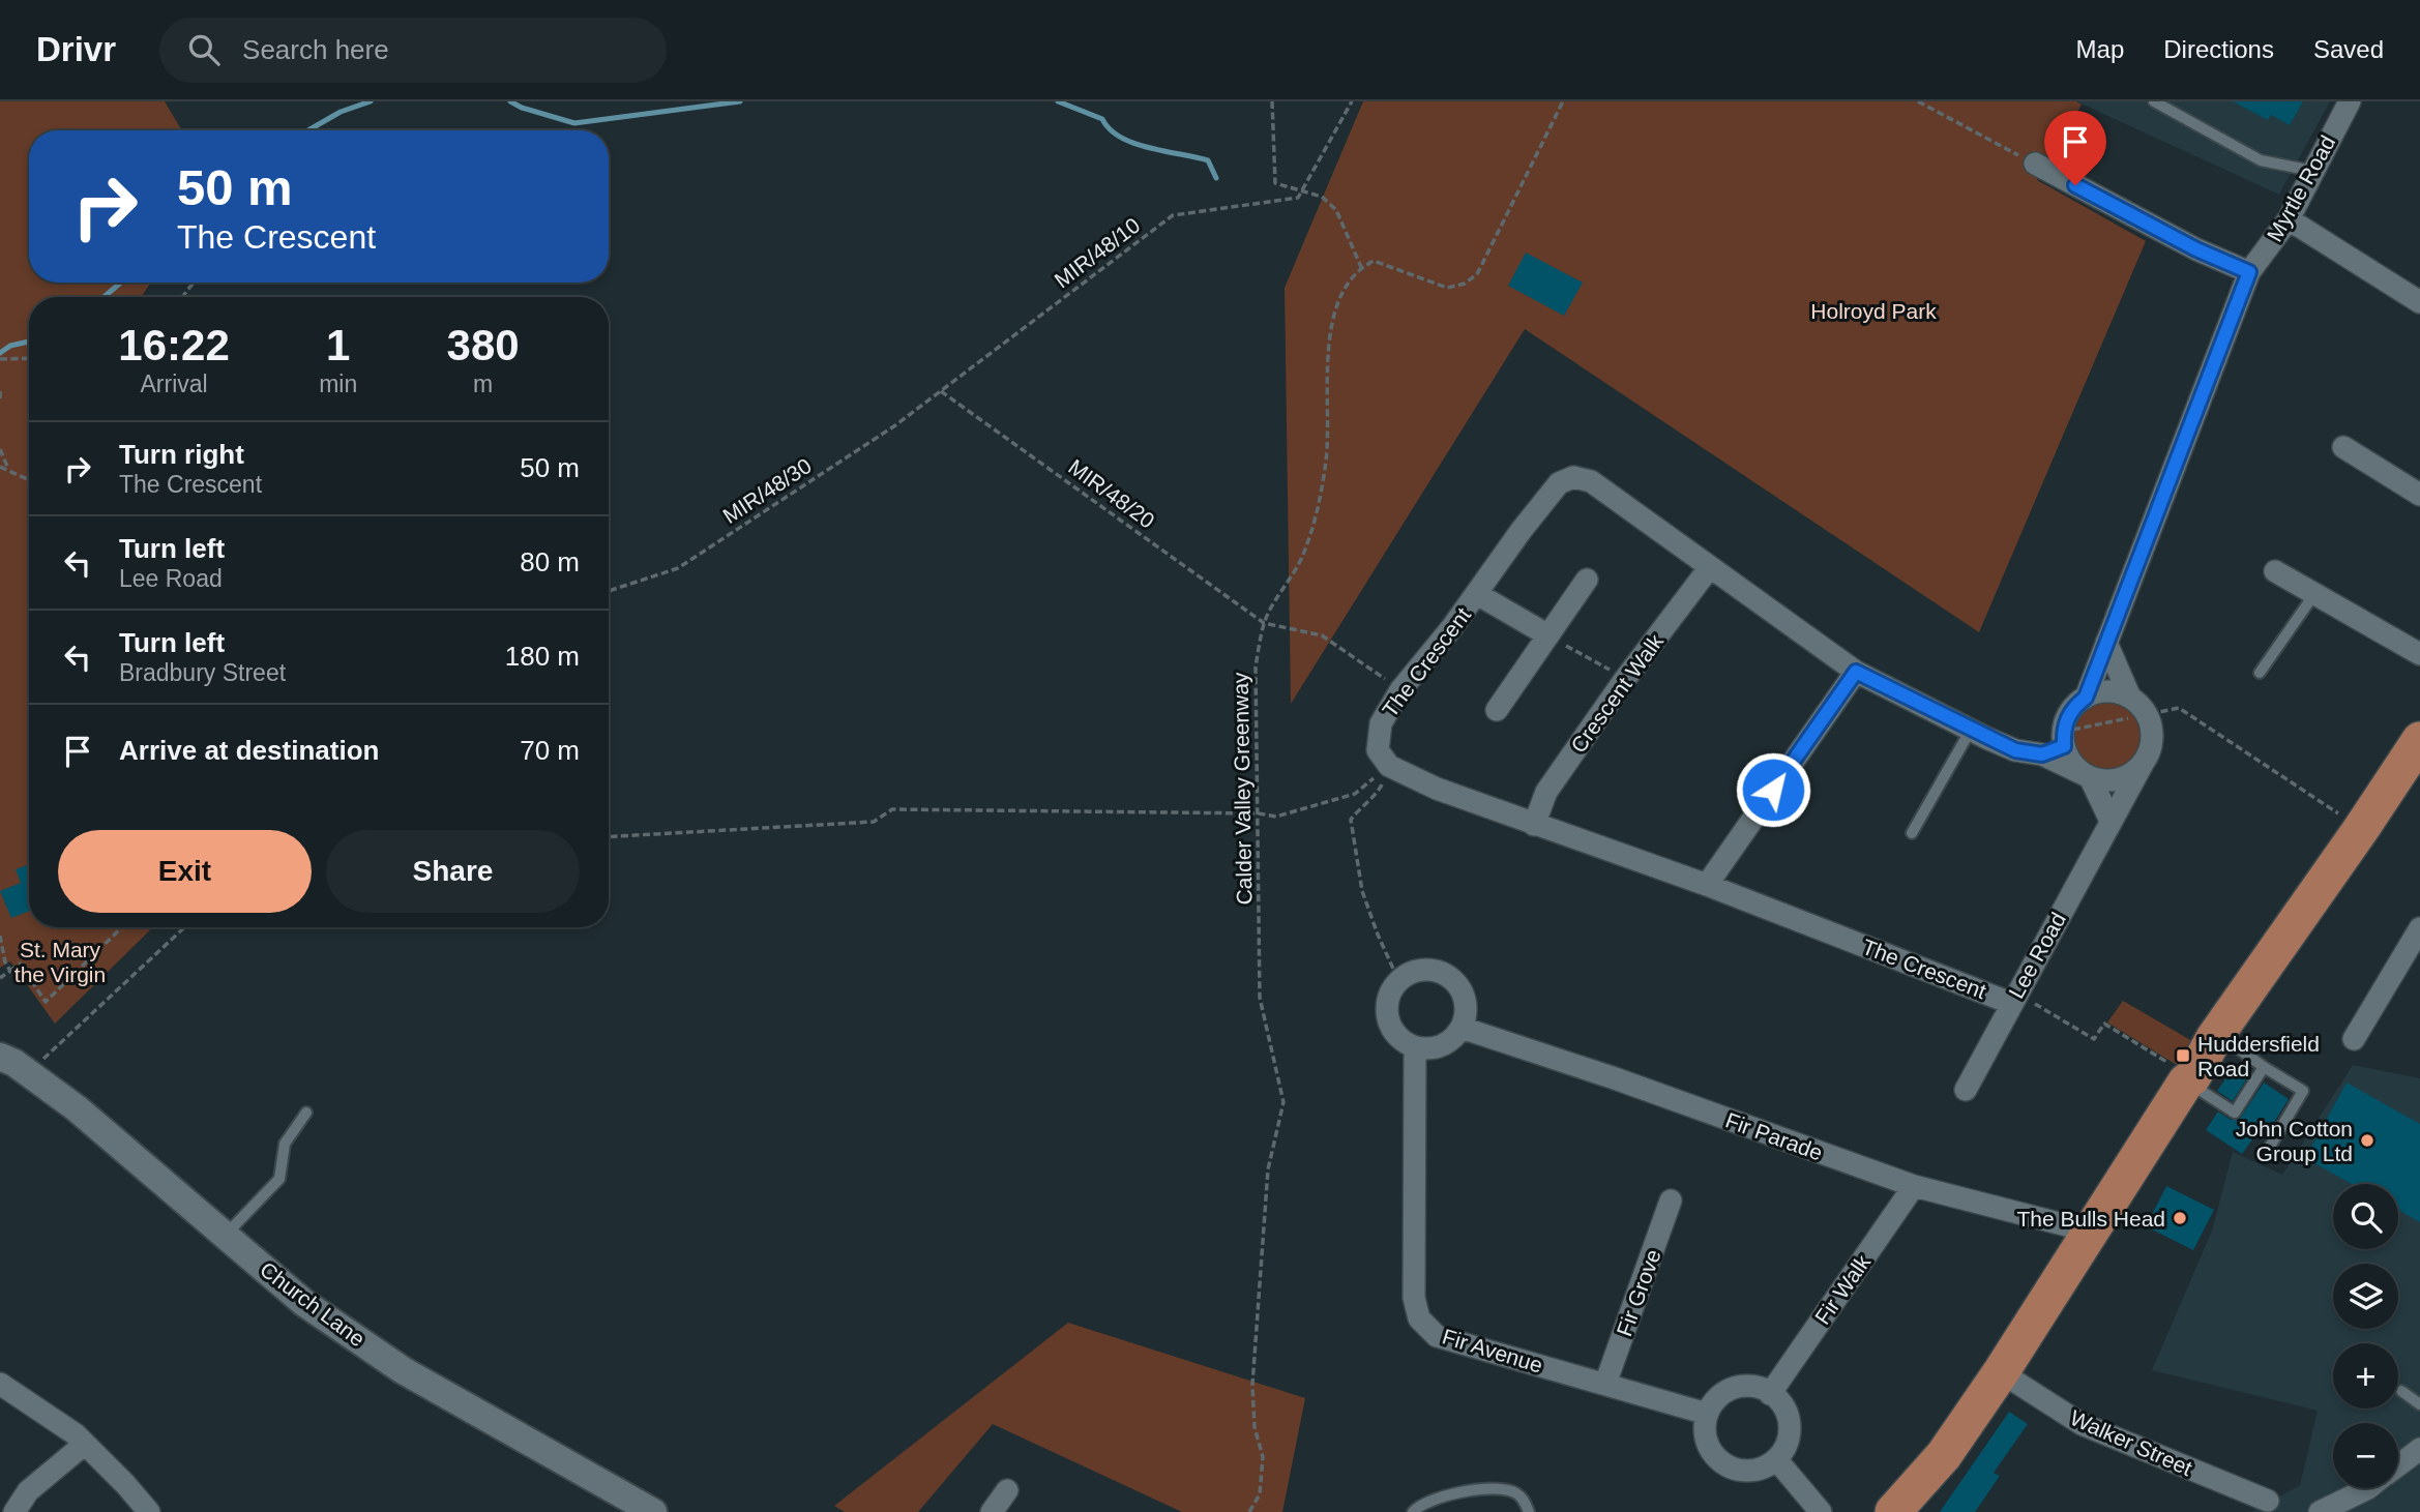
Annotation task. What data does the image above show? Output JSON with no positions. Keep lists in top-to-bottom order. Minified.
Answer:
{"streets":{"street":["Myrtle Road","The Crescent","Crescent Walk","Lee Road","Fir Parade","Fir Walk","Fir Grove","Church Lane","Fir Avenue","Walker Street"],"path":["MIR/48/10","MIR/48/30","MIR/48/20","Calder Valley Greenway"]},"crossings":[["MIR/48/10","MIR/48/30"],["MIR/48/10","MIR/48/20"],["MIR/48/30","MIR/48/20"],["MIR/48/20","Calder Valley Greenway"],["The Crescent","Crescent Walk"],["The Crescent","Lee Road"],["Fir Parade","Fir Walk"],["Fir Parade","Fir Avenue"],["Fir Walk","Fir Avenue"],["Fir Grove","Fir Avenue"]],"parks":["Holroyd Park","St. Mary the Virgin"],"places":{"transit":["Huddersfield Road"],"other":["John Cotton Group Ltd","The Bulls Head"]},"page":{"header":"Drivr","search":"Search here","nav":["Map","Directions","Saved"],"turn":["50 m","The Crescent"],"eta":["16:22","Arrival","1","min","380","m"],"list":[{"name":"Turn right","note":"The Crescent","value":"50 m"},{"name":"Turn left","note":"Lee Road","value":"80 m"},{"name":"Turn left","note":"Bradbury Street","value":"180 m"},{"name":"Arrive at destination","value":"70 m"}],"buttons":["Exit","Share"],"map_buttons":["+","−"]}}
